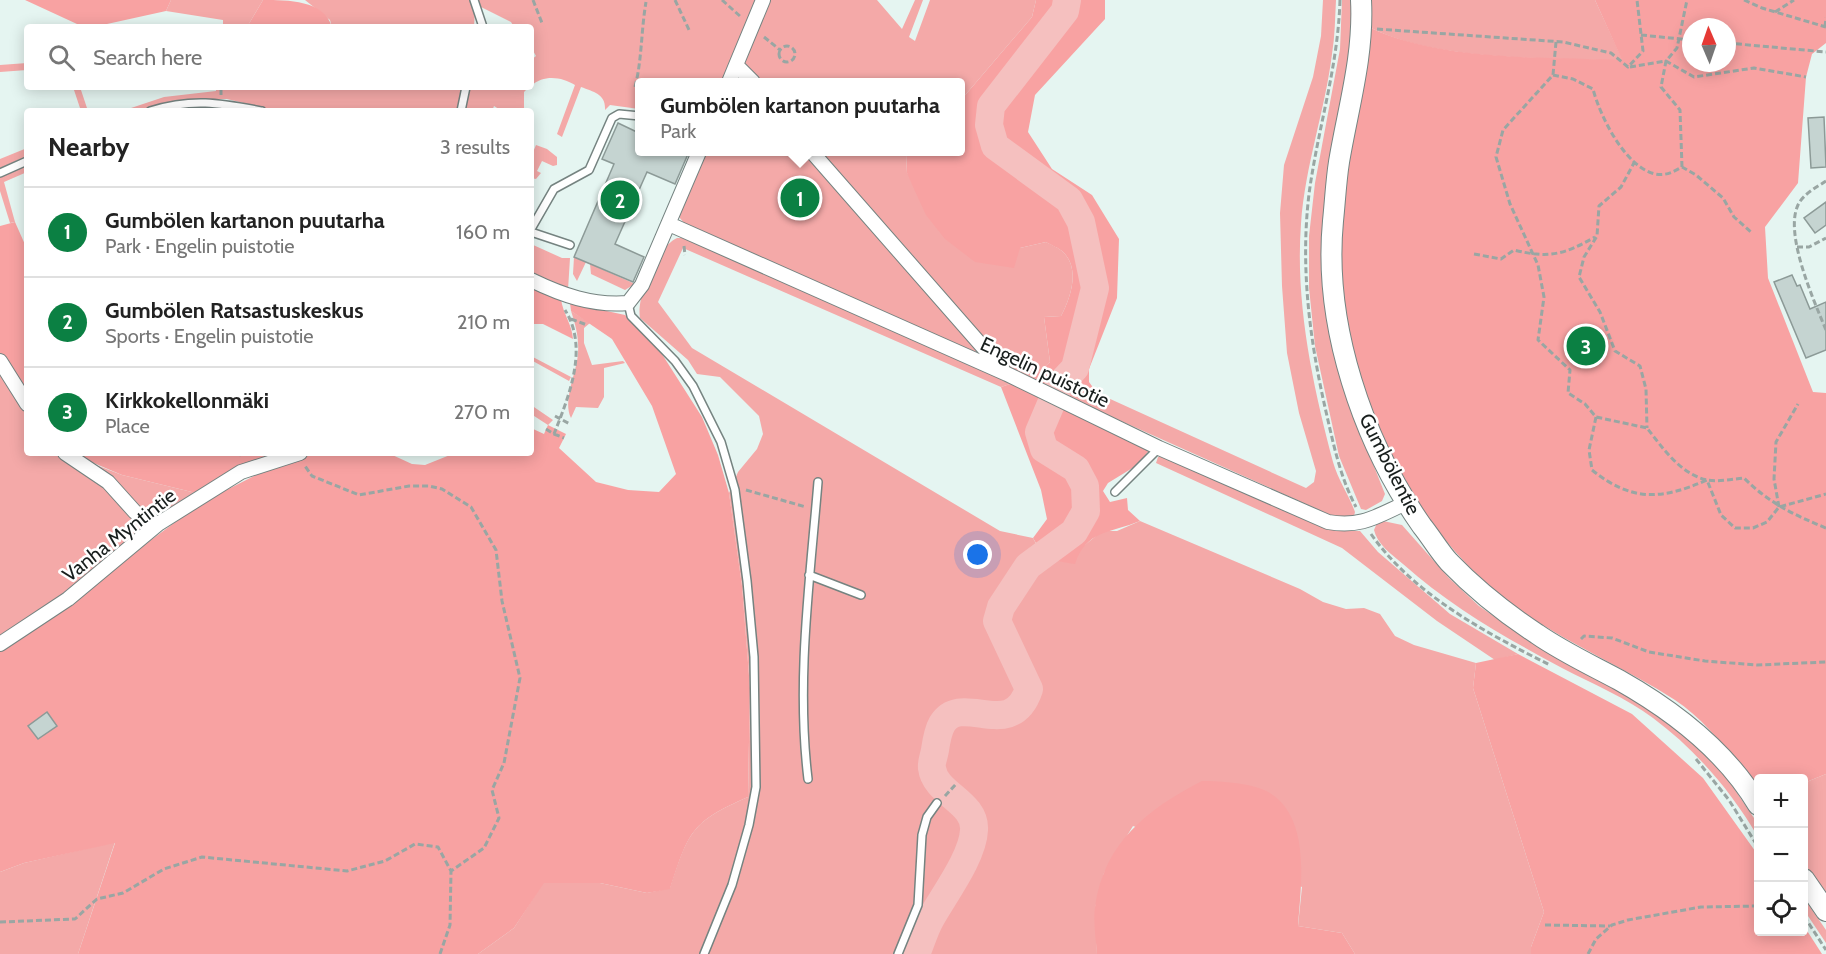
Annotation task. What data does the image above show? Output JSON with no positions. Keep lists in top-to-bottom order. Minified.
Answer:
{"streets":{"main road":["Gumbölentie"],"street":["Engelin puistotie","Vanha Myntintie"]},"crossings":[["Engelin puistotie","Gumbölentie"]],"north":"top","page":{"search":"Search here","popup":["Gumbölen kartanon puutarha","Park"],"heading":["Nearby","3 results"],"pins":["1","2","3"],"list":[{"mark":"1","name":"Gumbölen kartanon puutarha","note":"Park · Engelin puistotie","value":"160 m"},{"mark":"2","name":"Gumbölen Ratsastuskeskus","note":"Sports · Engelin puistotie","value":"210 m"},{"mark":"3","name":"Kirkkokellonmäki","note":"Place","value":"270 m"}],"map_buttons":["+","−"]}}
